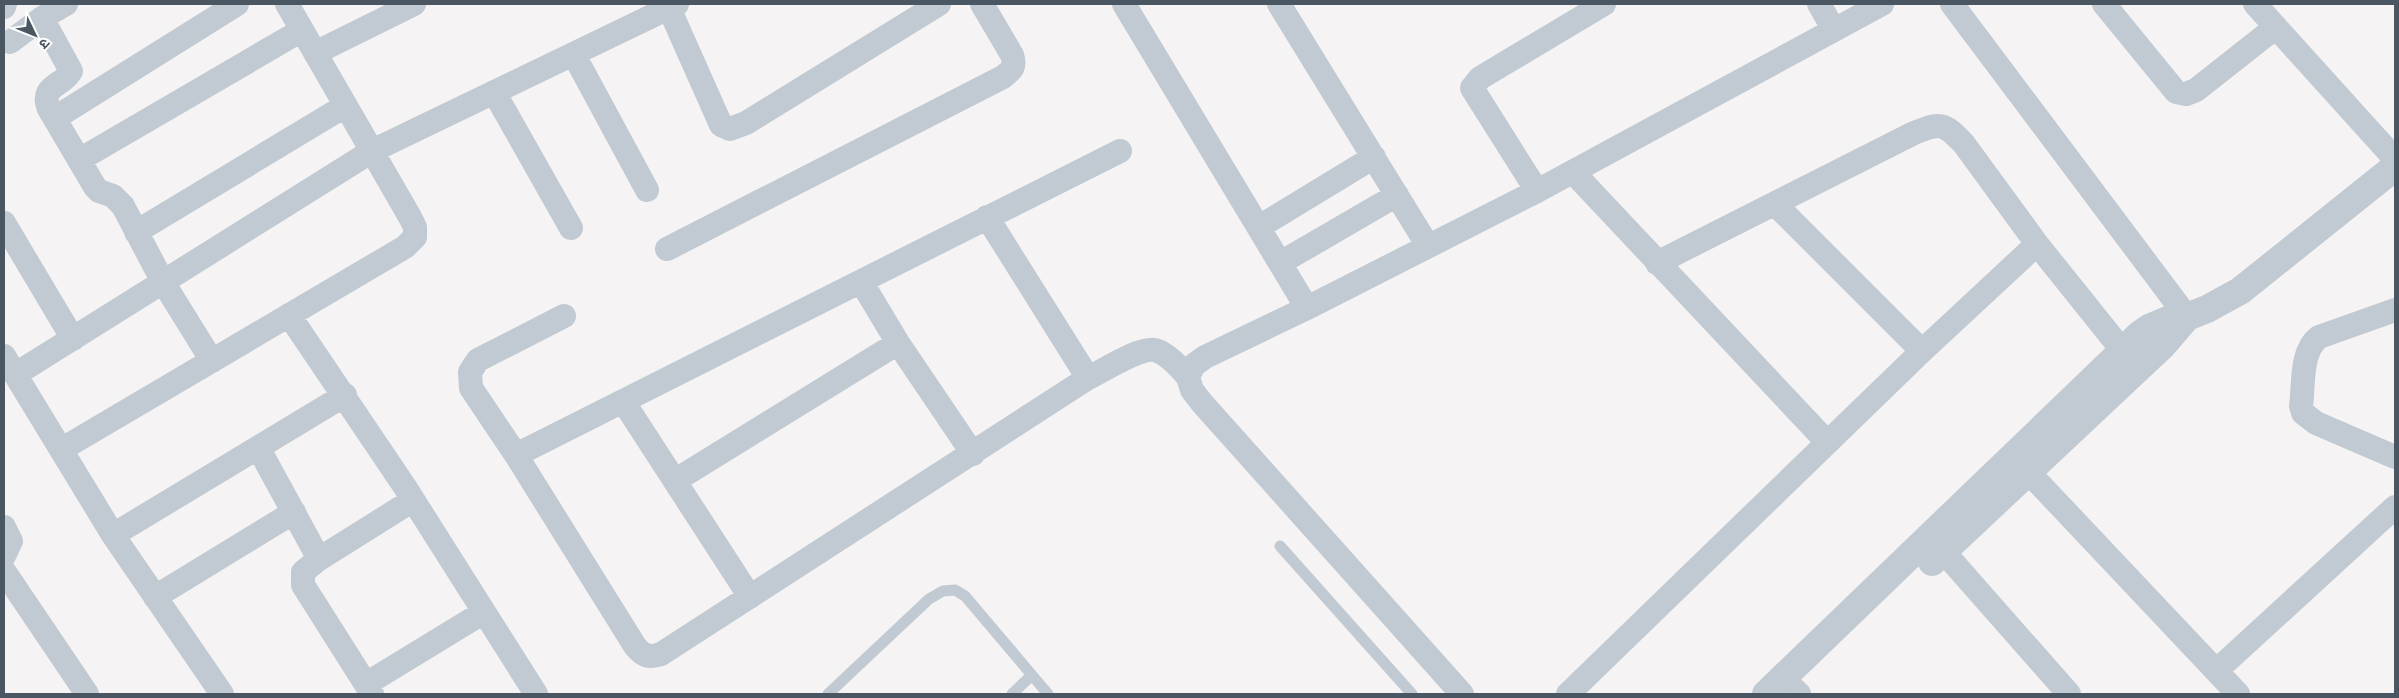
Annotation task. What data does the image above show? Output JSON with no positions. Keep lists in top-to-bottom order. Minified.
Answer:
{"north":"bottom right"}
